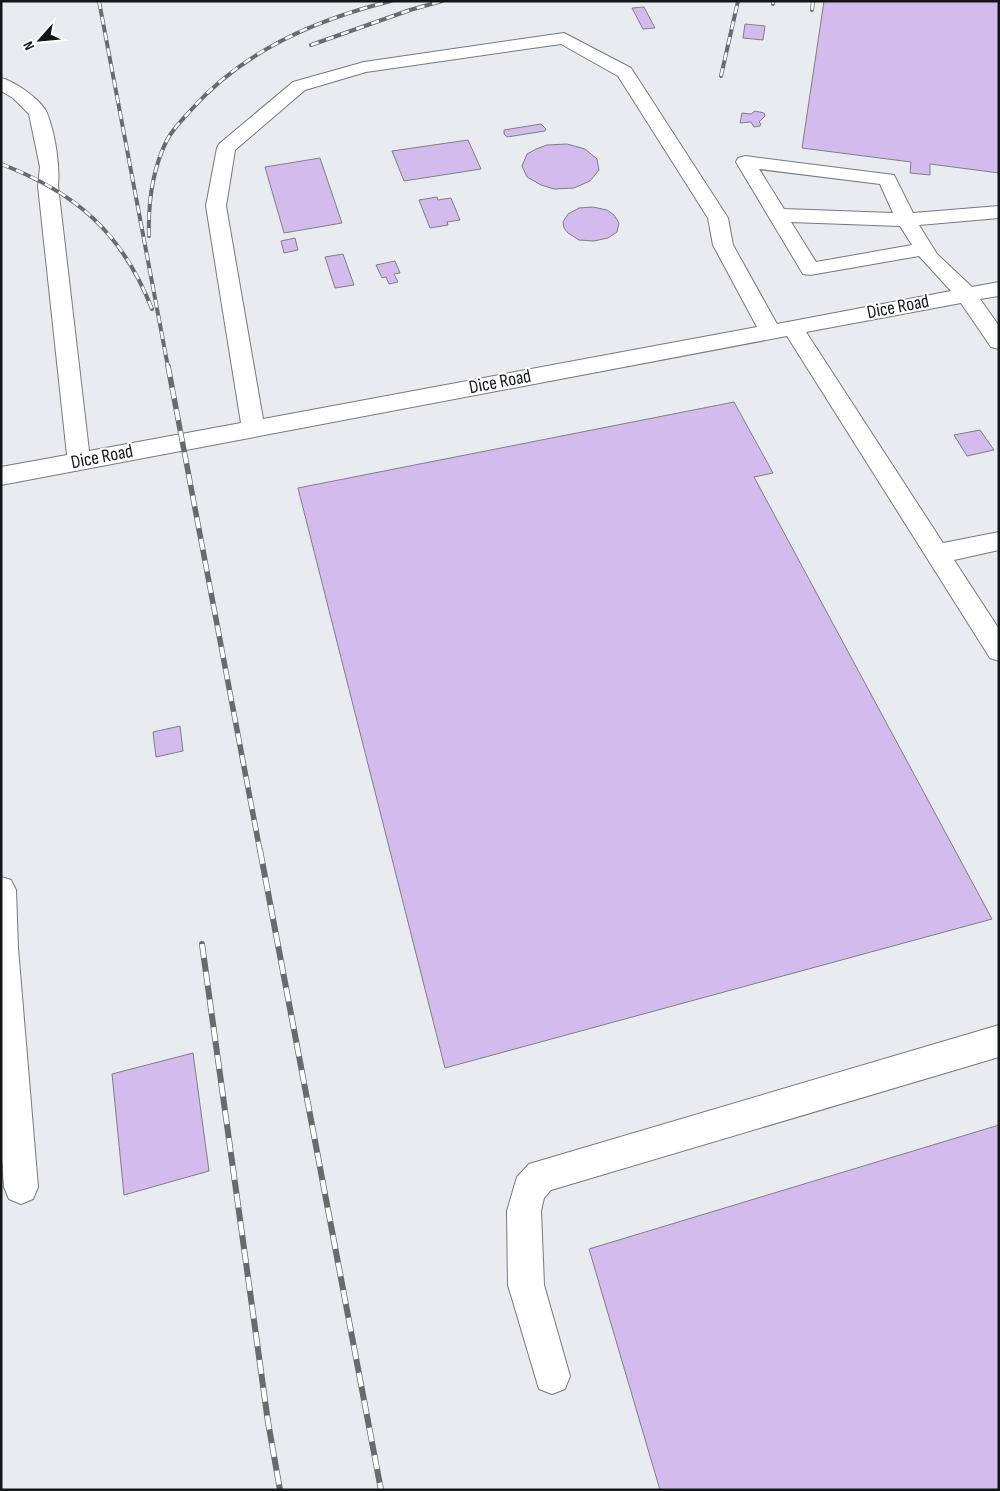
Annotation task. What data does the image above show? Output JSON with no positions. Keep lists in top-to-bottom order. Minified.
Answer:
{"streets":{"street":["Dice Road"]},"north":"bottom left"}
